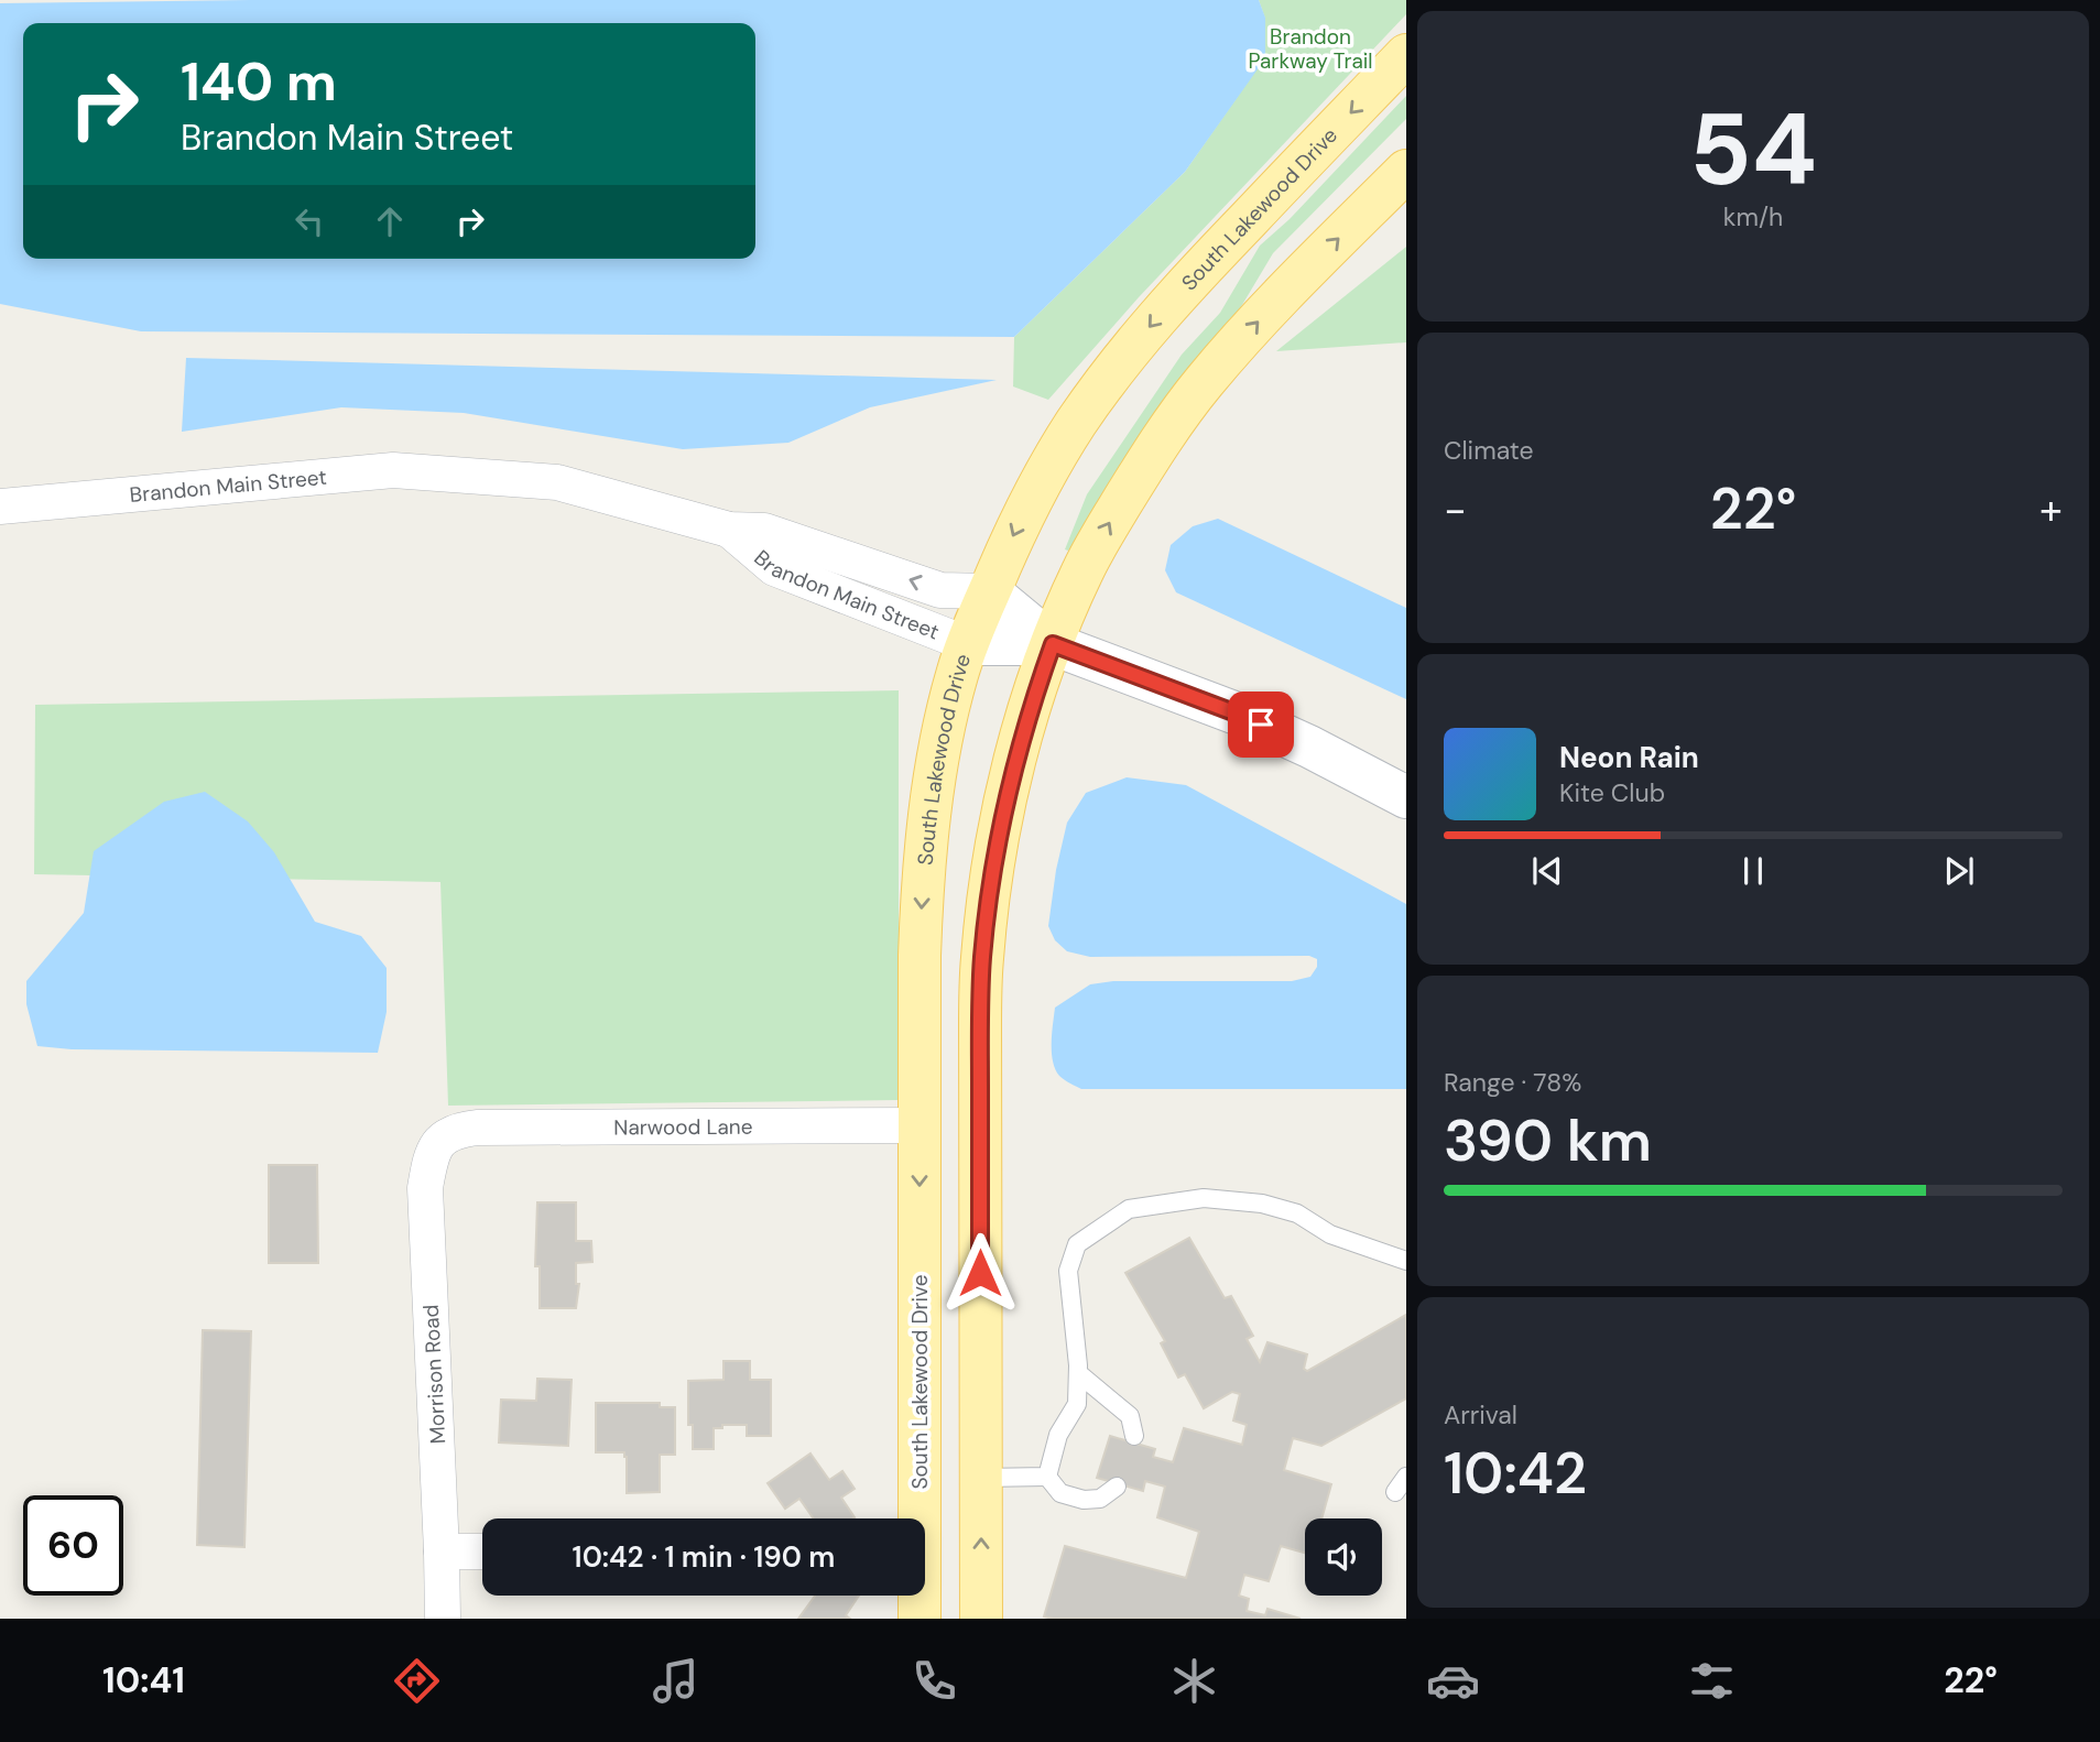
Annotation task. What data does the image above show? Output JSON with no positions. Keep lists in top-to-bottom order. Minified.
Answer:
{"streets":{"main road":["South Lakewood Drive"],"street":["Brandon Main Street","Narwood Lane","Morrison Road"]},"crossings":[["South Lakewood Drive","Brandon Main Street"],["South Lakewood Drive","Narwood Lane"],["Narwood Lane","Morrison Road"]],"parks":["Brandon Parkway Trail"],"page":{"tile":[["54","km/h"],"Climate",["Range · 78%","390 km"],["Arrival","10:42"]],"turn":["140 m","Brandon Main Street"],"heat":["−","22°","+"],"song":["Neon Rain","Kite Club"],"limit":"60","trip":"10:42 · 1 min · 190 m","tabs":["10:41","22°"]}}
